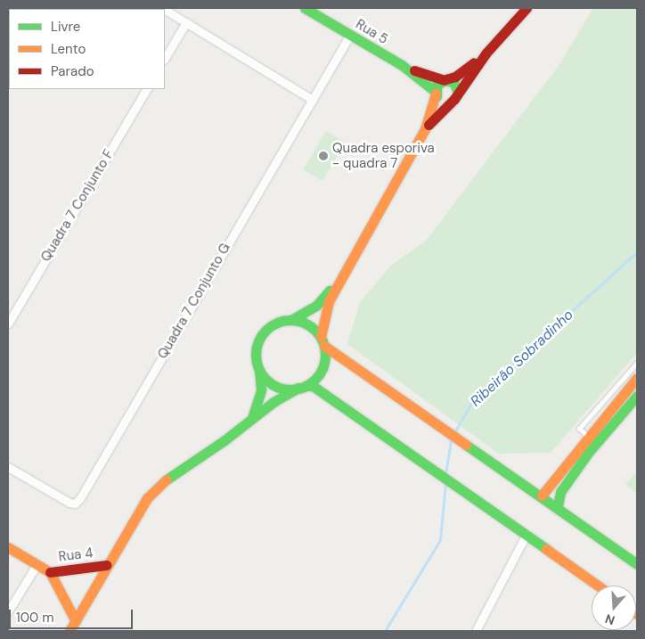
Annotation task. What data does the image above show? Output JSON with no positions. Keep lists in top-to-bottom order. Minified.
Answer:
{"streets":{"main road":["Rua 5","Rua 4"],"street":["Quadra 7 Conjunto F","Quadra 7 Conjunto G"]},"crossings":[["Rua 5","Quadra 7 Conjunto G"]],"water":["Ribeirão Sobradinho"],"places":["Quadra esporiva - quadra 7"],"legend":["Livre","Lento","Parado"],"scale_bar":"100 m","north":"bottom"}
